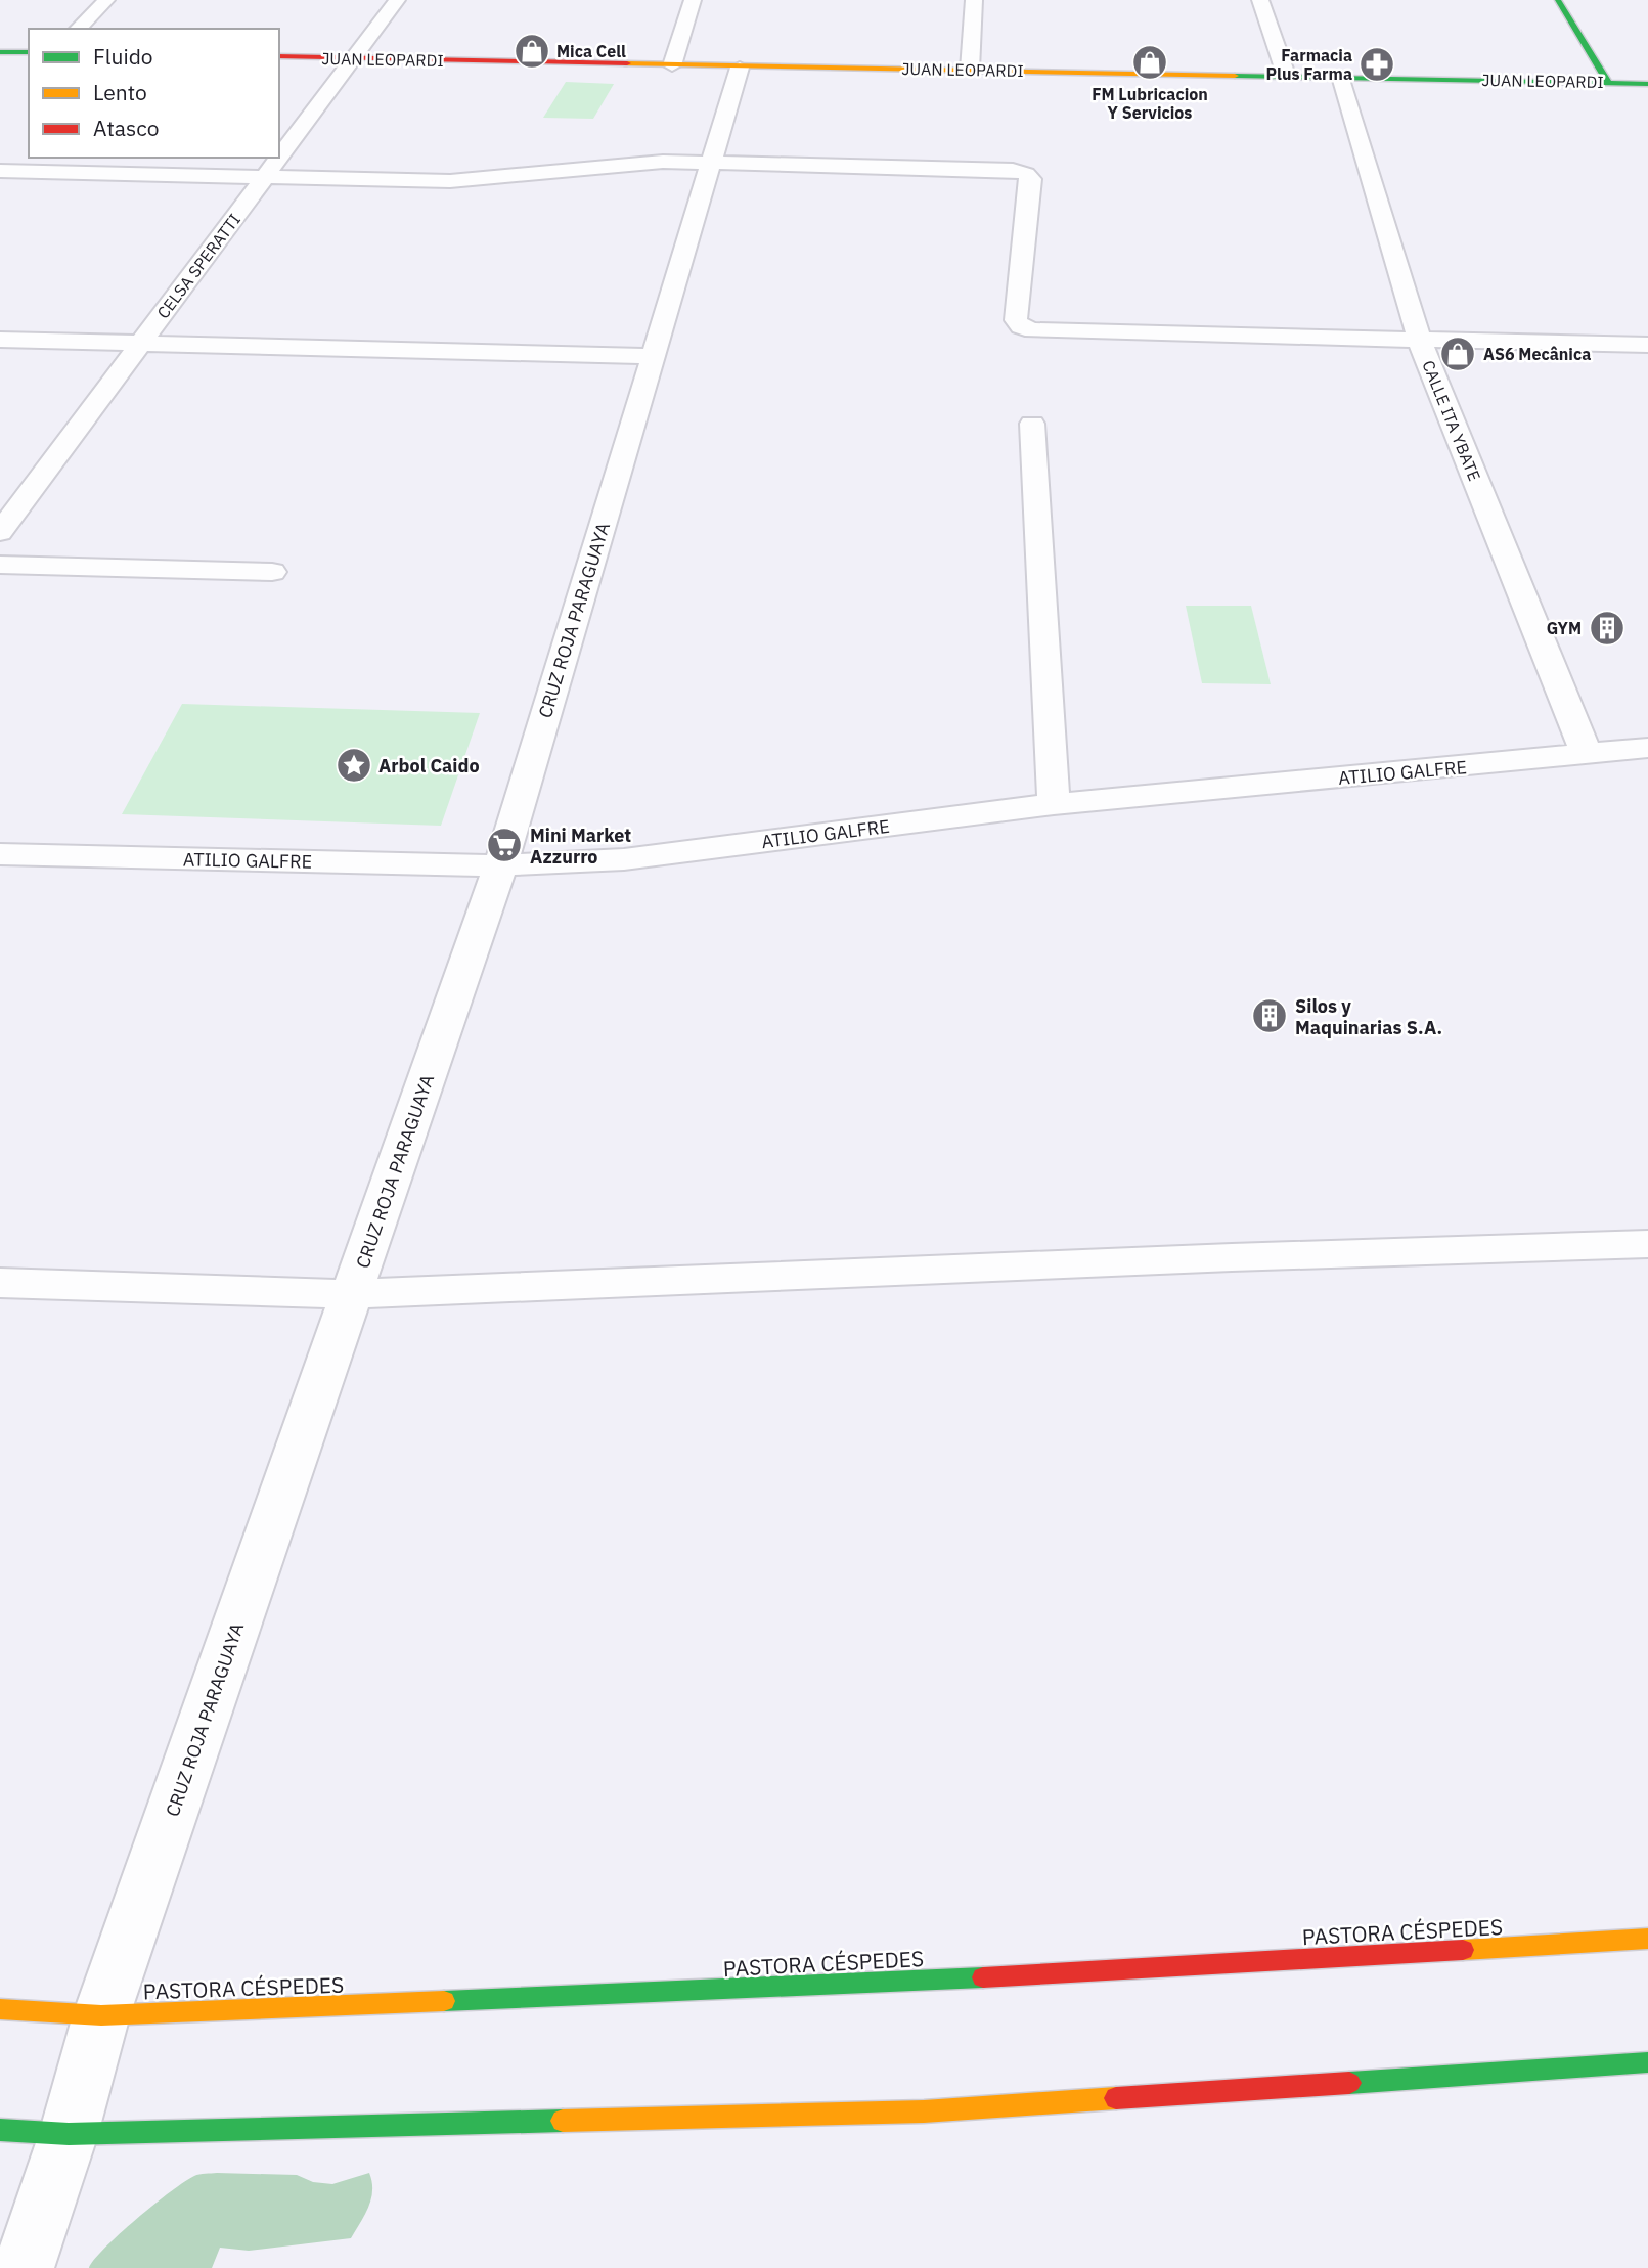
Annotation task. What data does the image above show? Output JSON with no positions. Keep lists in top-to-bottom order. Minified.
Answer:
{"streets":{"main road":["JUAN LEOPARDI","PASTORA CÉSPEDES"],"street":["CELSA SPERATTI","CALLE ITA YBATE","CRUZ ROJA PARAGUAYA","ATILIO GALFRE"]},"crossings":[["JUAN LEOPARDI","CELSA SPERATTI"],["JUAN LEOPARDI","CALLE ITA YBATE"],["JUAN LEOPARDI","CRUZ ROJA PARAGUAYA"],["CALLE ITA YBATE","ATILIO GALFRE"],["CRUZ ROJA PARAGUAYA","ATILIO GALFRE"],["CRUZ ROJA PARAGUAYA","PASTORA CÉSPEDES"]],"places":{"shop":["Mica Cell","FM Lubricacion Y Servicios","AS6 Mecânica"],"pharmacy":["Farmacia Plus Farma"],"building":["GYM","Silos y Maquinarias S.A."],"place":["Arbol Caido"],"supermarket":["Mini Market Azzurro"]},"legend":["Fluido","Lento","Atasco"]}
